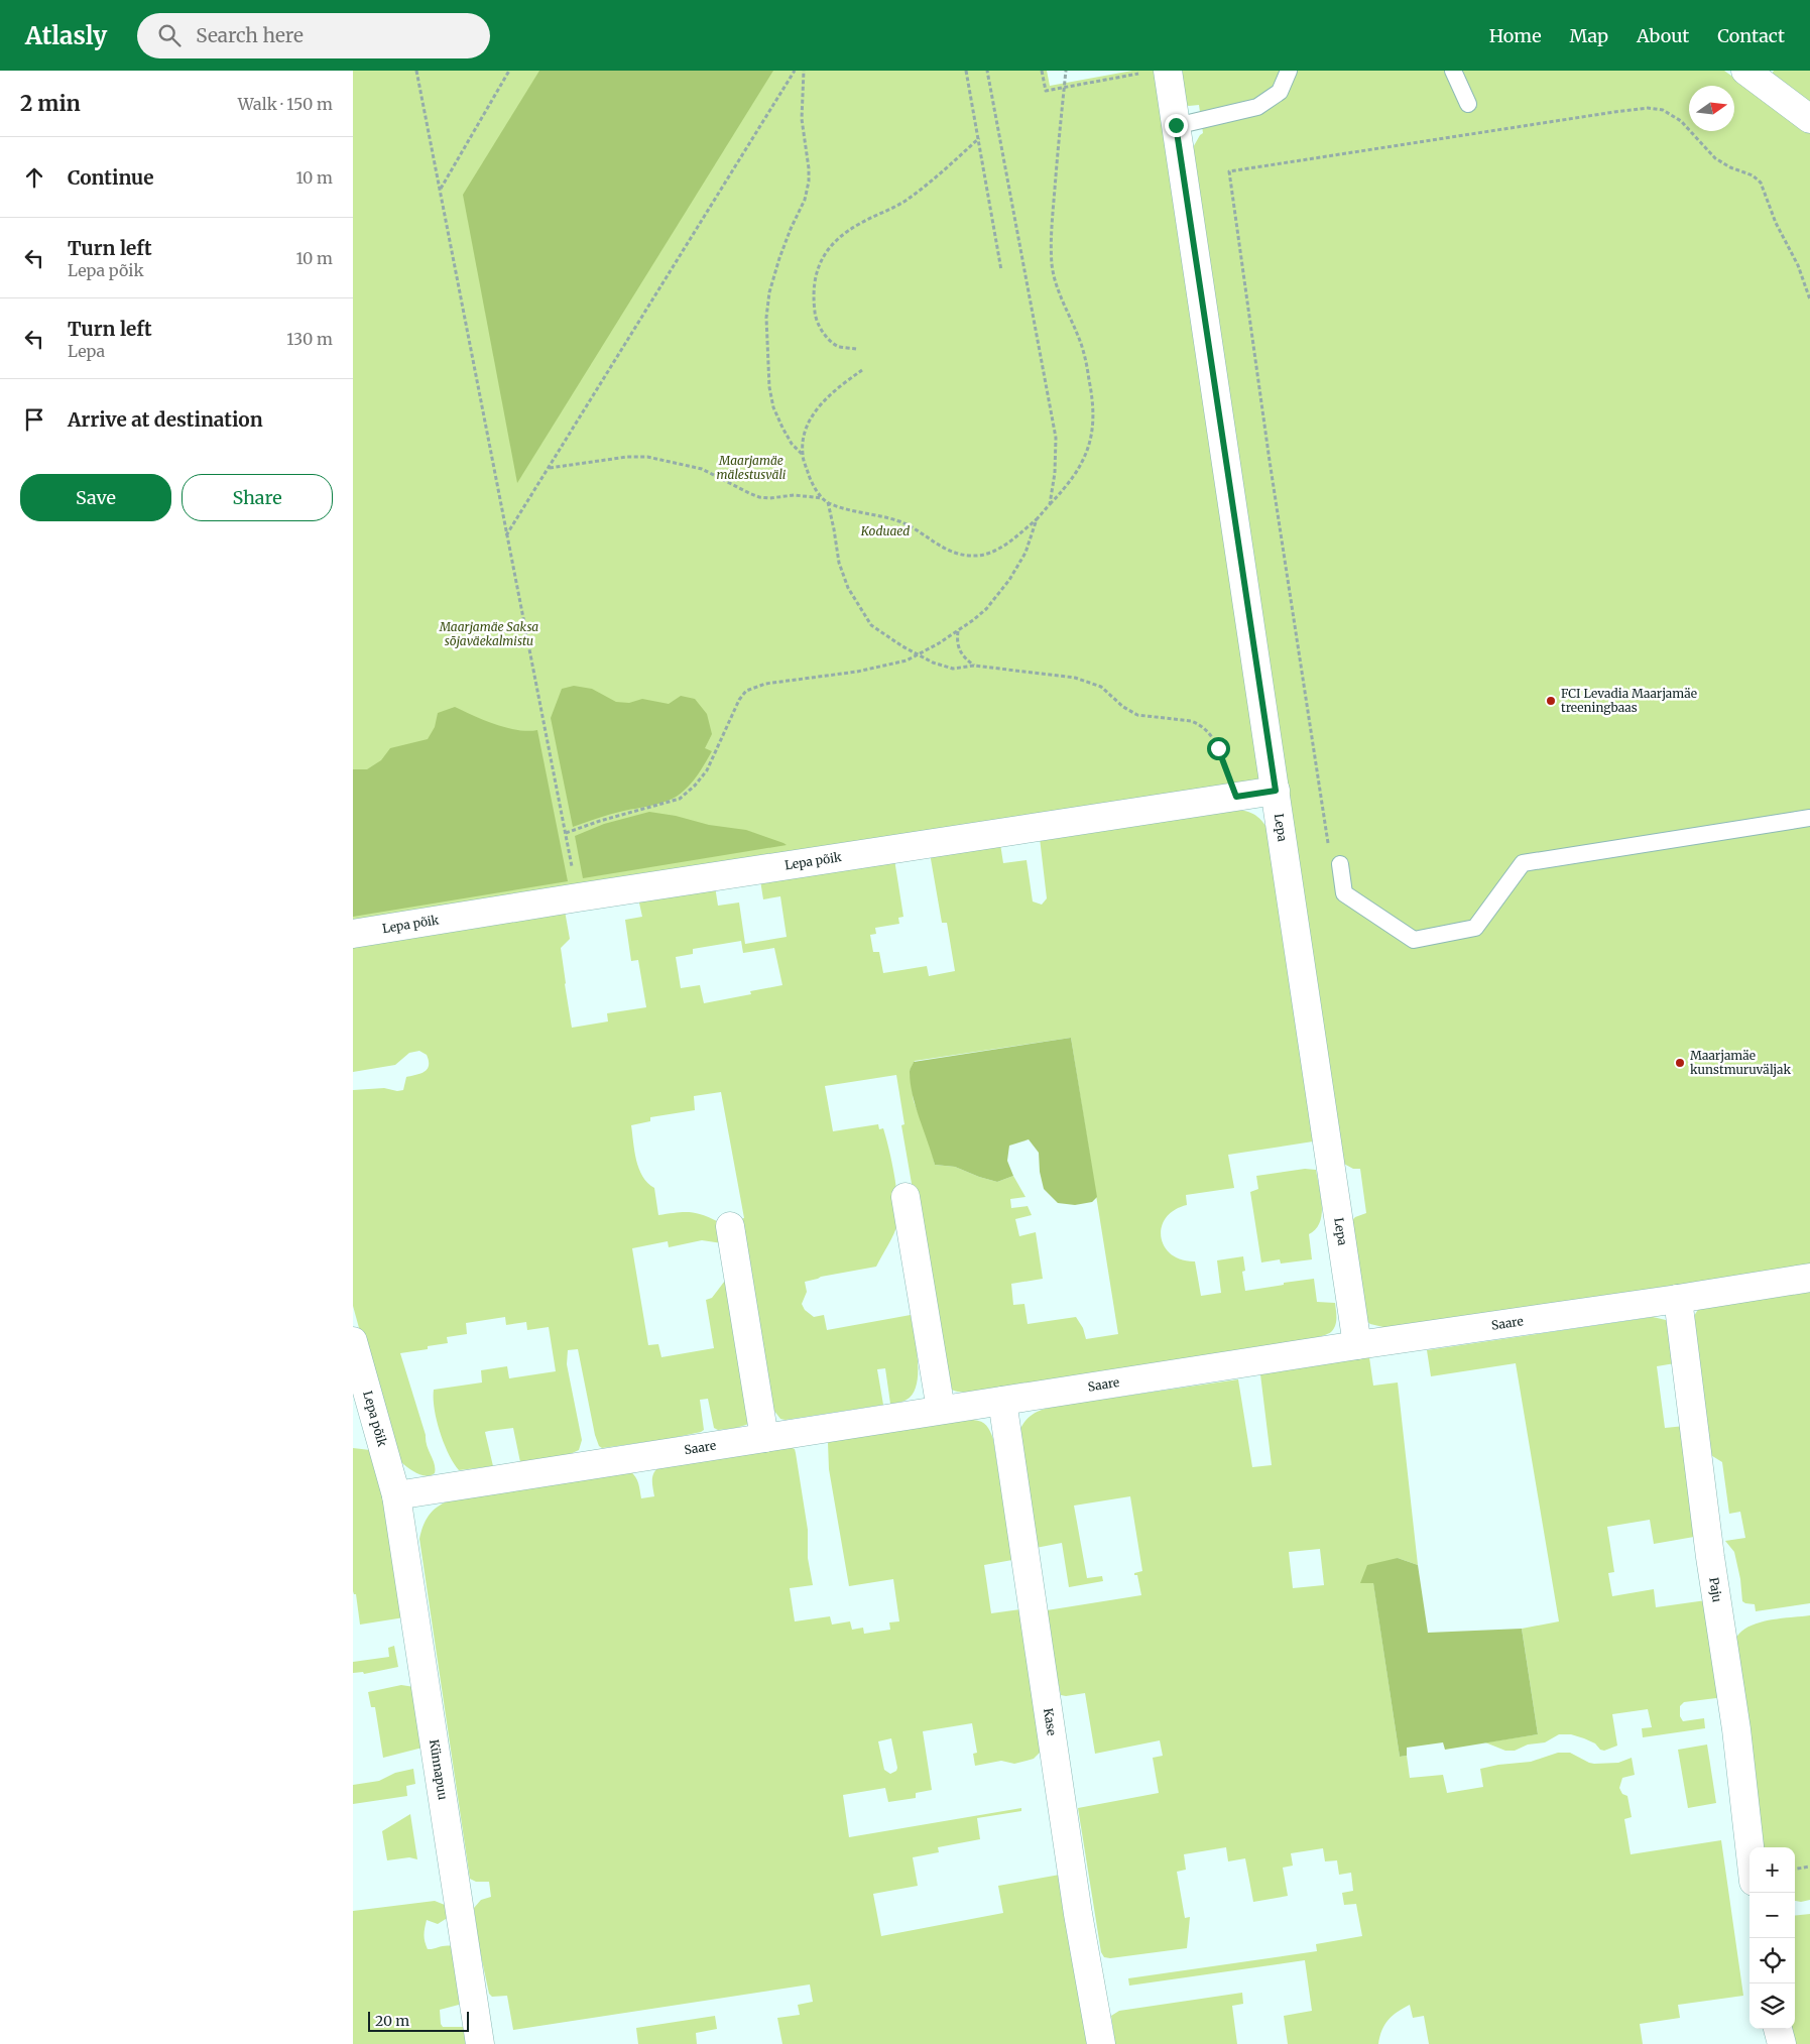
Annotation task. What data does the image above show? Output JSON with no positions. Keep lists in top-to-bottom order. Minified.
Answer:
{"streets":{"street":["Lepa","Lepa põik","Saare","Paju","Kase","Künnapuu"]},"crossings":[["Lepa","Lepa põik"],["Lepa","Saare"],["Lepa põik","Saare"],["Lepa põik","Künnapuu"],["Saare","Paju"],["Saare","Kase"],["Saare","Künnapuu"]],"parks":["Maarjamäe mälestusväli","Koduaed","Maarjamäe Saksa sõjaväekalmistu"],"places":["FCI Levadia Maarjamäe treeningbaas","Maarjamäe kunstmuruväljak"],"scale_bar":"20 m","north":"right","page":{"header":"Atlasly","search":"Search here","nav":["Home","Map","About","Contact"],"heading":["2 min","Walk · 150 m"],"list":[["Continue","10 m"],["Turn left","Lepa põik","10 m"],["Turn left","Lepa","130 m"],"Arrive at destination"],"buttons":["Save","Share"],"map_buttons":["+","−"],"scale":"20 m"}}
